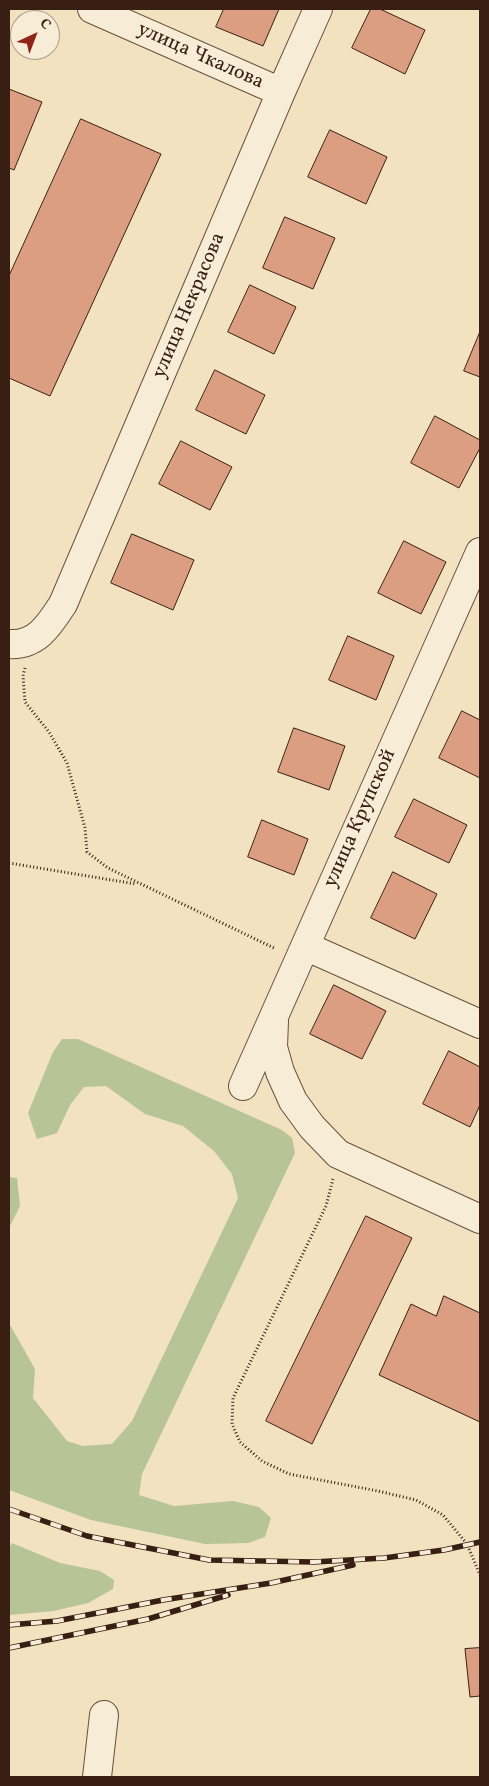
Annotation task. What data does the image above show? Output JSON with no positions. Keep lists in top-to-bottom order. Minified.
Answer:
{"streets":{"street":["улица Чкалова","улица Некрасова","улица Крупской"]},"crossings":[["улица Чкалова","улица Некрасова"]],"north":"top right"}
